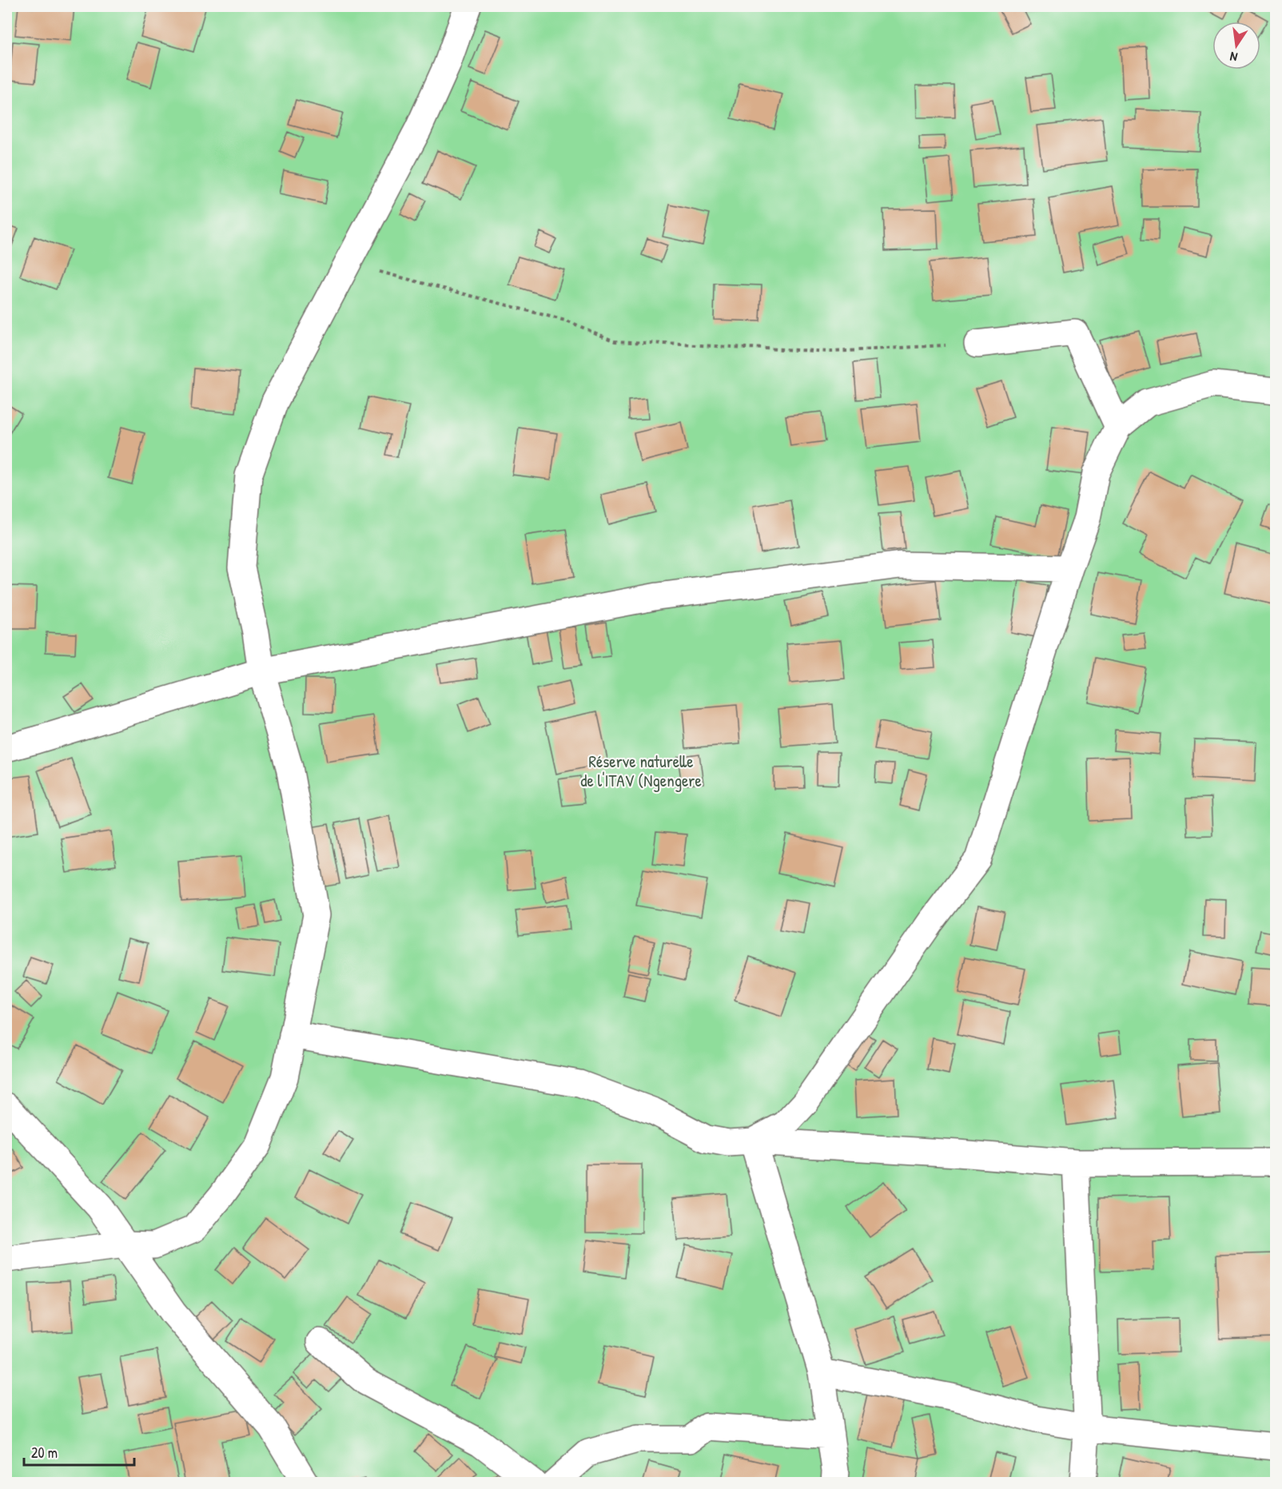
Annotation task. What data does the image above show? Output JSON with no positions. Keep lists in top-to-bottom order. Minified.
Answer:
{"parks":["Réserve naturelle de l'ITAV (Ngengere"],"scale_bar":"20 m","north":"bottom"}
